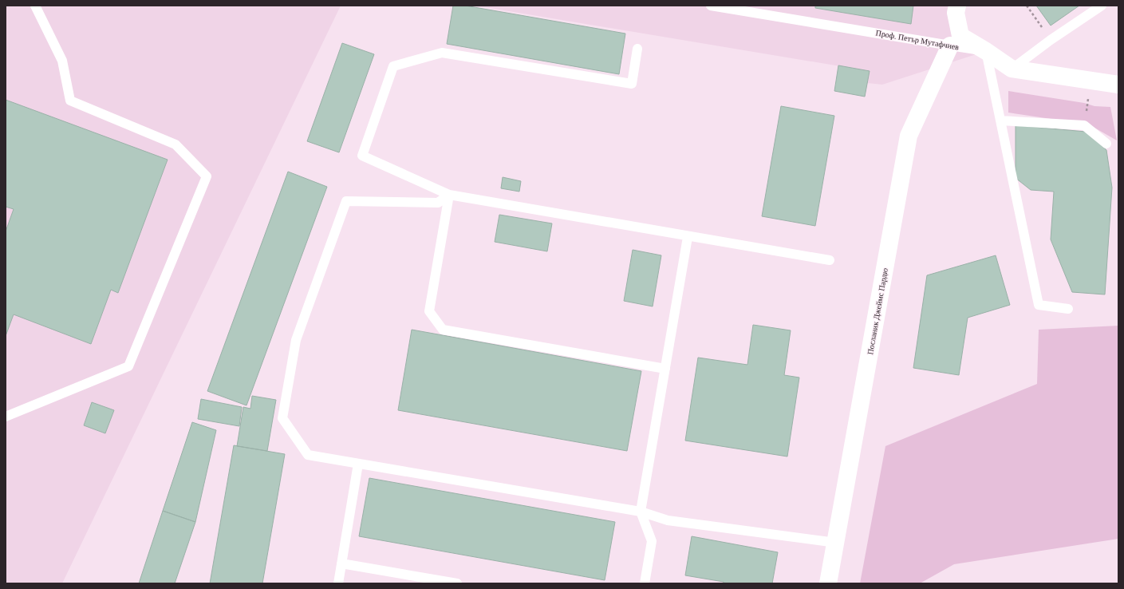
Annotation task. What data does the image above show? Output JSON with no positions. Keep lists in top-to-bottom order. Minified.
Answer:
{"streets":{"street":["Проф. Петър Мутафчиев","Посланик Джеймс Пардю"]},"crossings":[["Проф. Петър Мутафчиев","Посланик Джеймс Пардю"]]}
